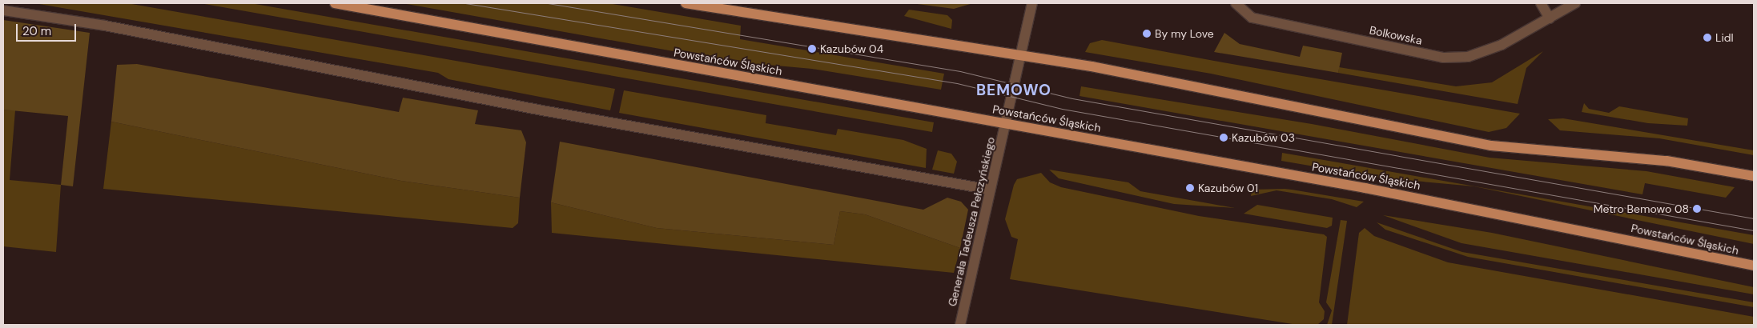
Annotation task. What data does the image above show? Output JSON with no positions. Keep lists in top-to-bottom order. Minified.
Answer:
{"streets":{"main road":["Powstańców Śląskich"],"street":["Bolkowska","Generała Tadeusza Pełczyńskiego"]},"crossings":[["Powstańców Śląskich","Generała Tadeusza Pełczyńskiego"]],"districts":["BEMOWO"],"places":["By my Love","Lidl","Kazubów 04","Kazubów 03","Kazubów 01","Metro Bemowo 08"],"scale_bar":"20 m"}
